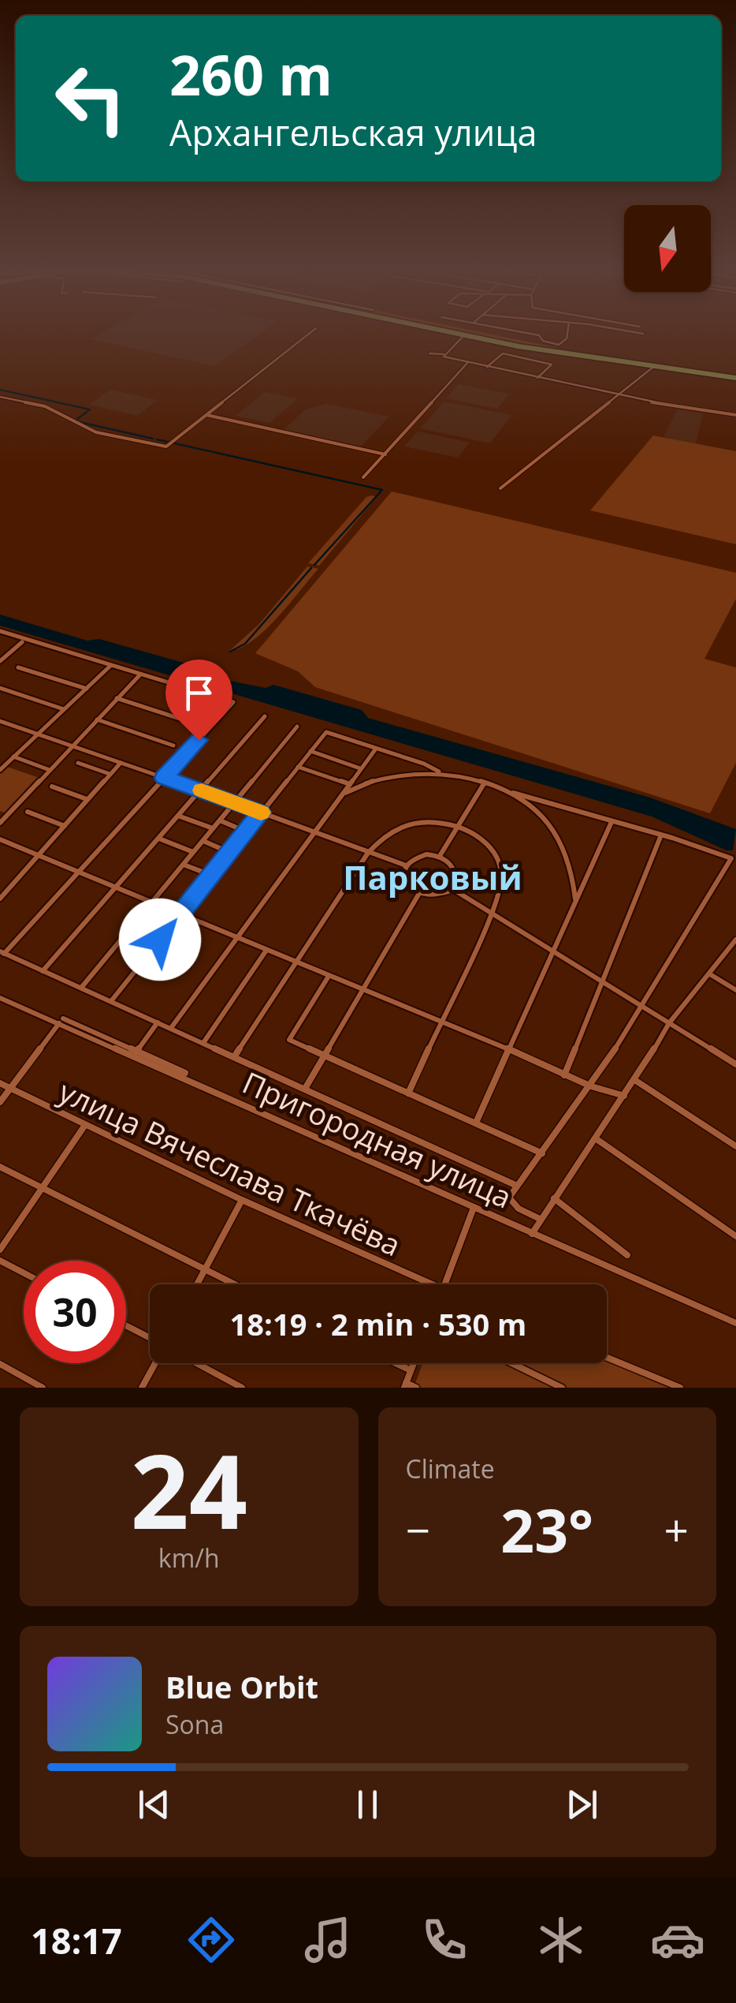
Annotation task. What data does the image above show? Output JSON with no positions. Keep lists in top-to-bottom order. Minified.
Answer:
{"streets":{"street":["Пригородная улица","улица Вячеслава Ткачёва"]},"districts":["Парковый"],"north":"bottom","page":{"turn":["260 m","Архангельская улица"],"limit":"30","trip":"18:19 · 2 min · 530 m","tile":[["24","km/h"],"Climate"],"heat":["−","23°","+"],"song":["Blue Orbit","Sona"],"tabs":"18:17"}}
